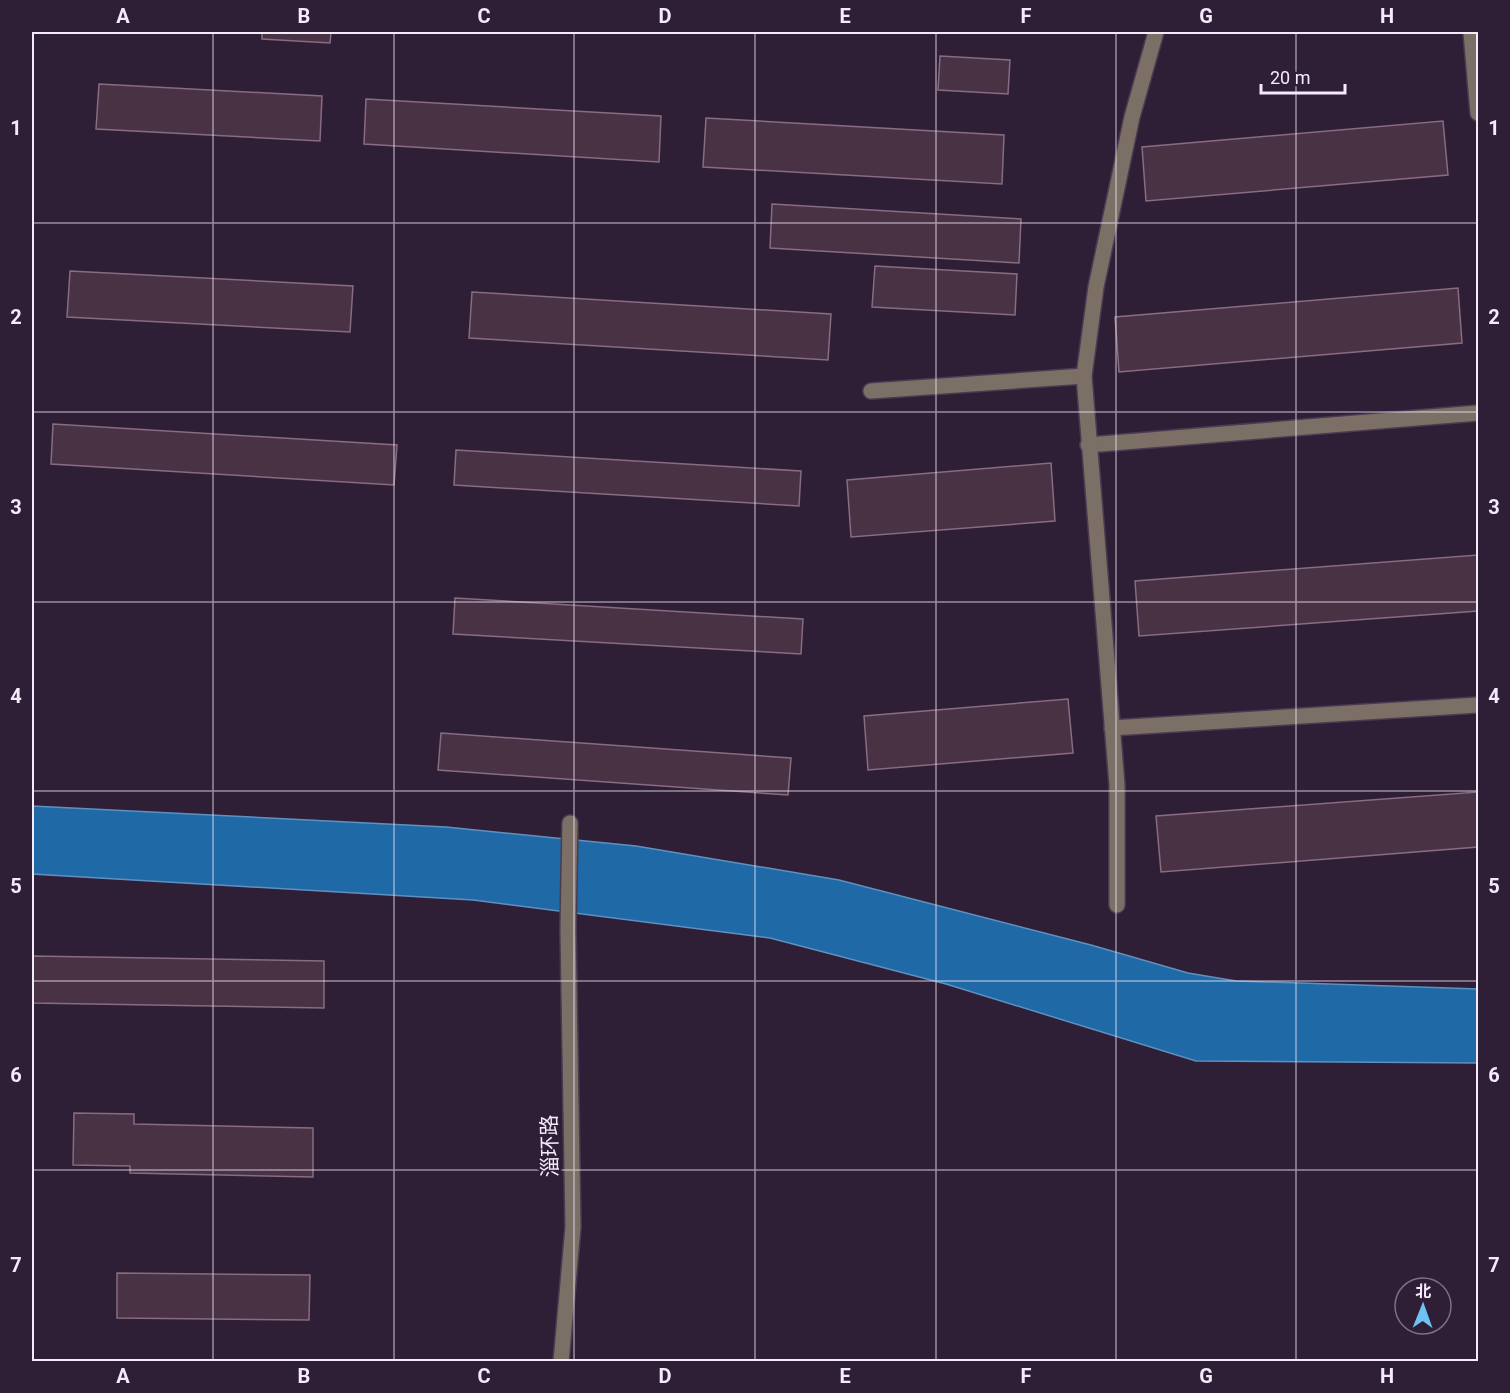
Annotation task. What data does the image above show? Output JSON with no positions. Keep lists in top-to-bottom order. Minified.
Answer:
{"streets":{"street":["淄环路"]},"scale_bar":"20 m","north":"top","grid":{"columns":["A","B","C","D","E","F","G","H"],"rows":["1","2","3","4","5","6","7"]}}
